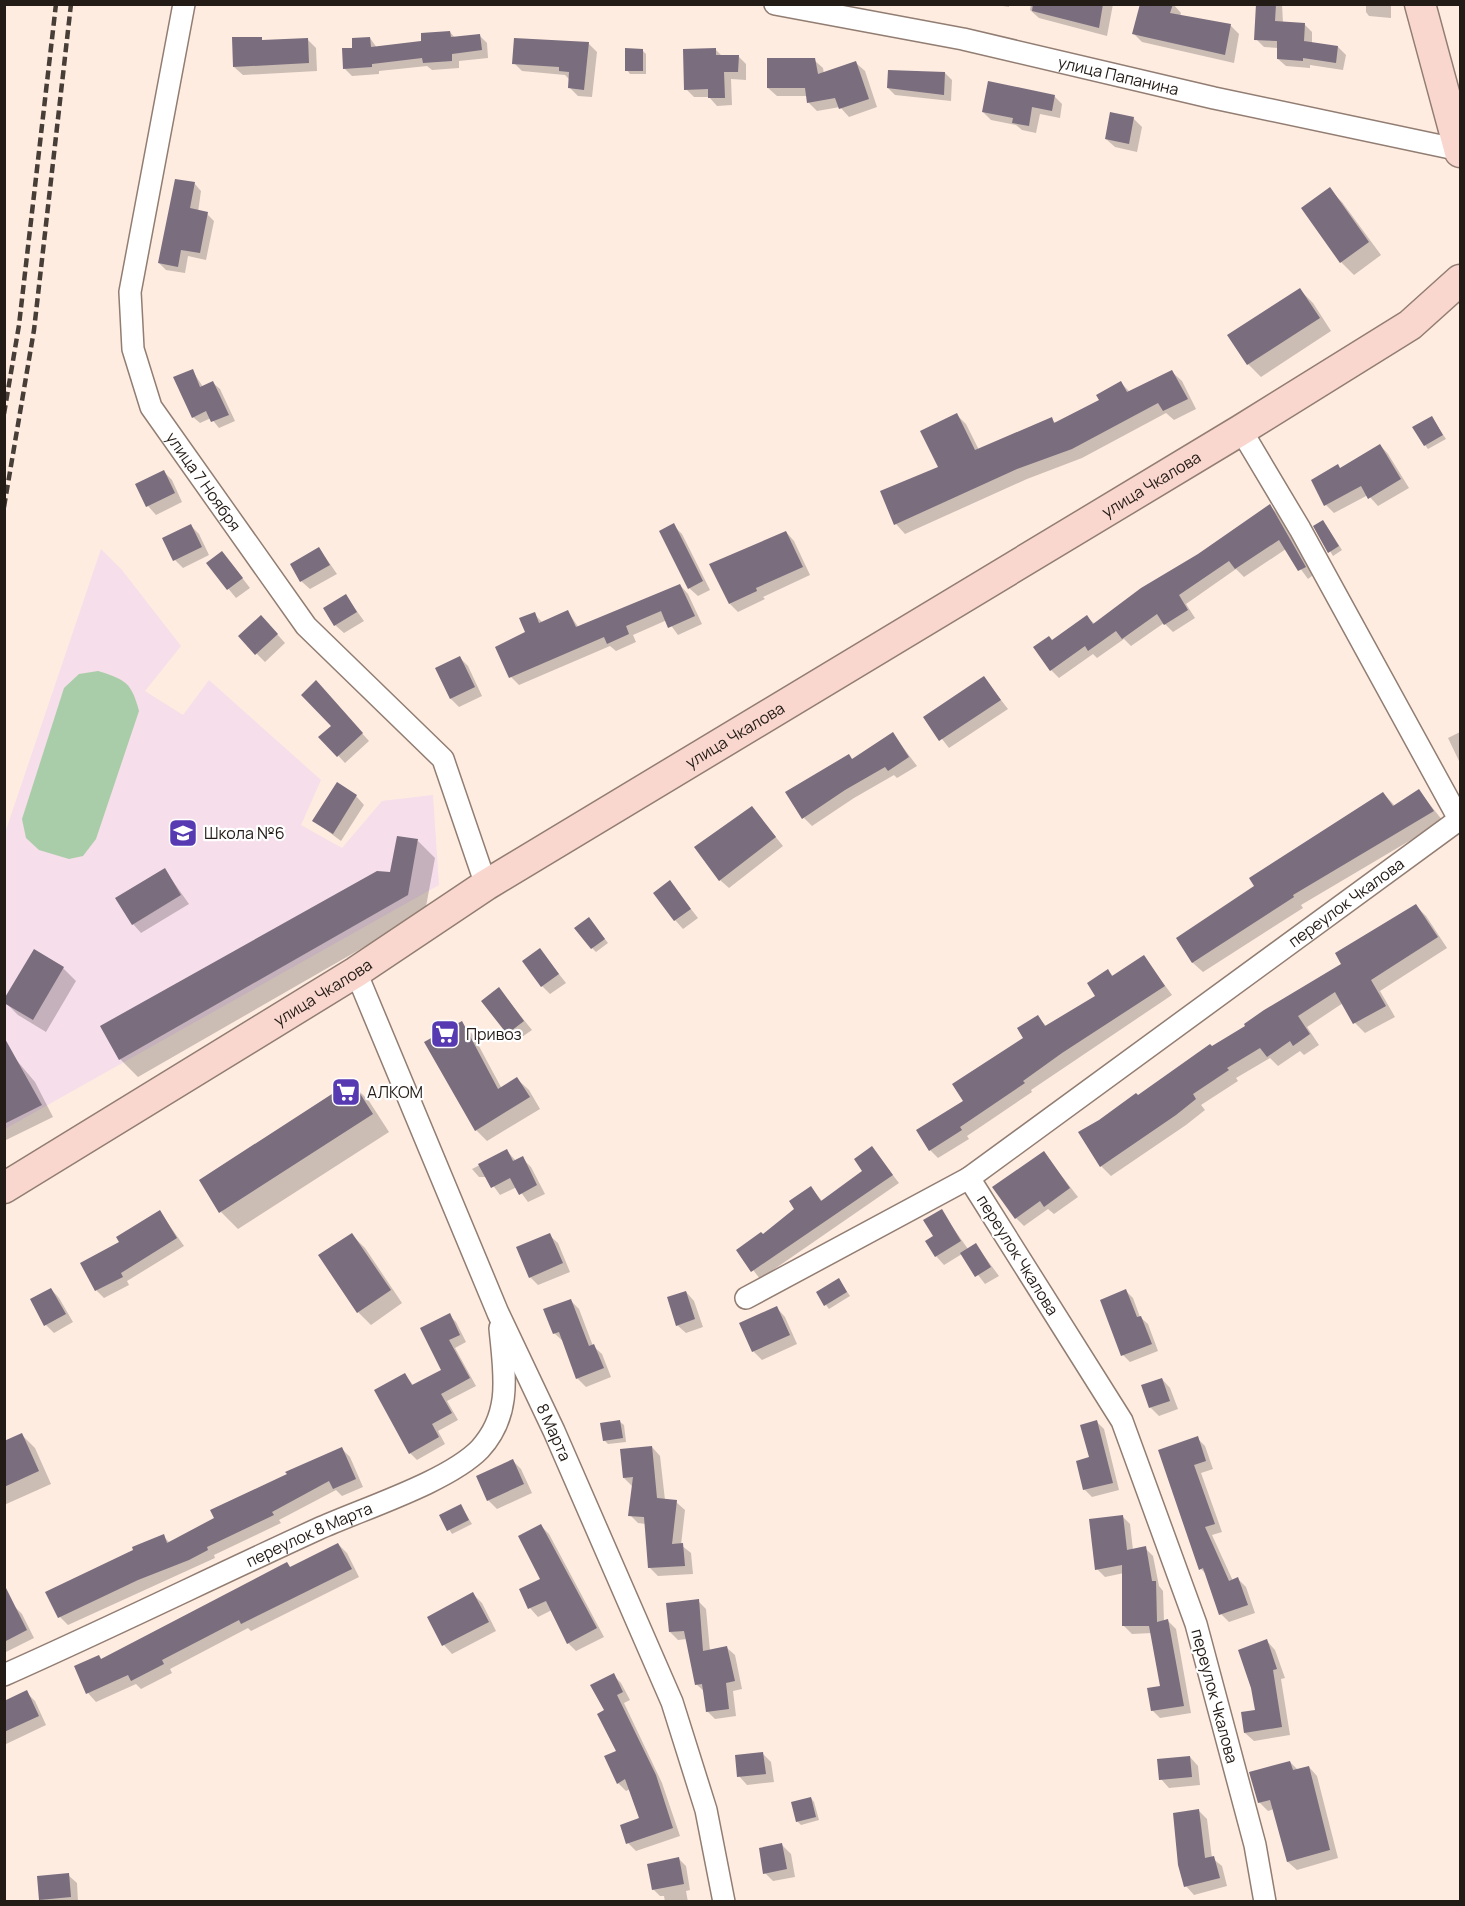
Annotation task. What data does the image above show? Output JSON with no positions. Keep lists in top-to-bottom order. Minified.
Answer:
{"streets":{"street":["улица Папанина","улица 7 Ноября","улица Чкалова","переулок Чкалова","8 Марта","переулок 8 Марта"]},"crossings":[["улица 7 Ноября","улица Чкалова"],["улица Чкалова","переулок Чкалова"],["улица Чкалова","8 Марта"],["8 Марта","переулок 8 Марта"]],"places":{"school or university":["Школа №6"],"supermarket":["Привоз","АЛКОМ"]}}
